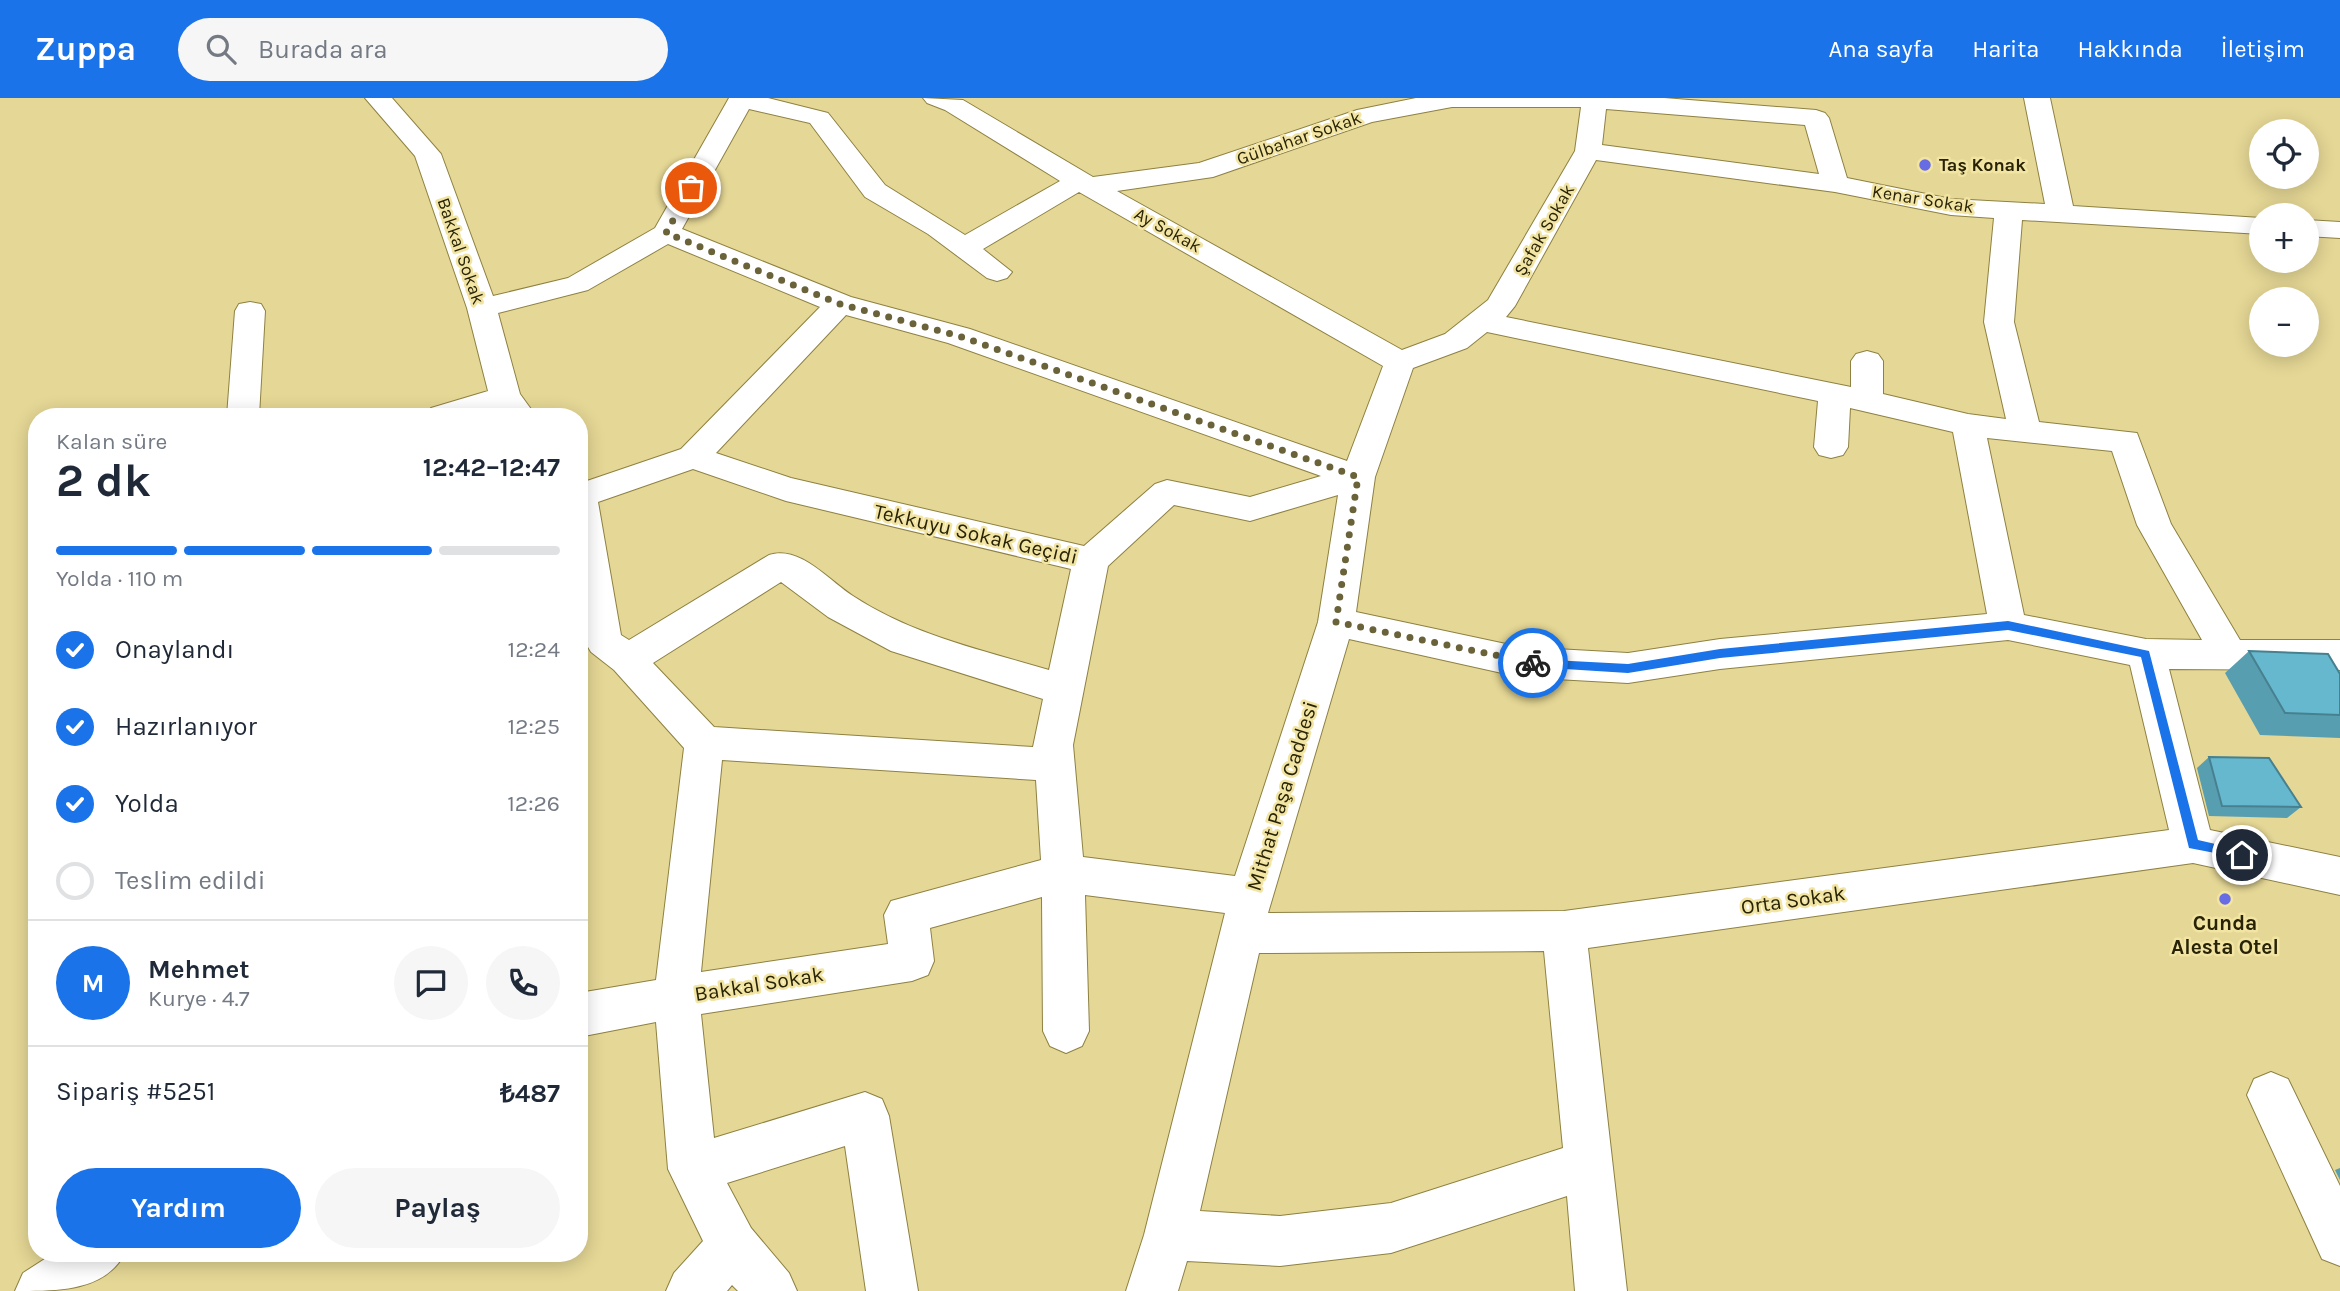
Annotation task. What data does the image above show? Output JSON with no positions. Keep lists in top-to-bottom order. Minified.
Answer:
{"streets":{"street":["Gülbahar Sokak","Kenar Sokak","Ay Sokak","Şafak Sokak","Bakkal Sokak","Tekkuyu Sokak Geçidi","Mithat Paşa Caddesi","Orta Sokak"]},"crossings":[["Gülbahar Sokak","Kenar Sokak"],["Gülbahar Sokak","Ay Sokak"],["Gülbahar Sokak","Şafak Sokak"],["Kenar Sokak","Şafak Sokak"],["Ay Sokak","Mithat Paşa Caddesi"],["Bakkal Sokak","Mithat Paşa Caddesi"],["Bakkal Sokak","Orta Sokak"],["Tekkuyu Sokak Geçidi","Mithat Paşa Caddesi"],["Mithat Paşa Caddesi","Orta Sokak"]],"places":["Taş Konak","Cunda Alesta Otel"],"page":{"header":"Zuppa","search":"Burada ara","nav":["Ana sayfa","Harita","Hakkında","İletişim"],"map_buttons":["+","−"],"heading":["2 dk","Kalan süre","12:42–12:47"],"panel":["Mehmet","Kurye · 4.7","Sipariş #5251","₺487"],"bar":"Yolda · 110 m","list":[["Onaylandı","12:24"],["Hazırlanıyor","12:25"],["Yolda","12:26"],"Teslim edildi"],"round":"M","buttons":["Yardım","Paylaş"]}}
